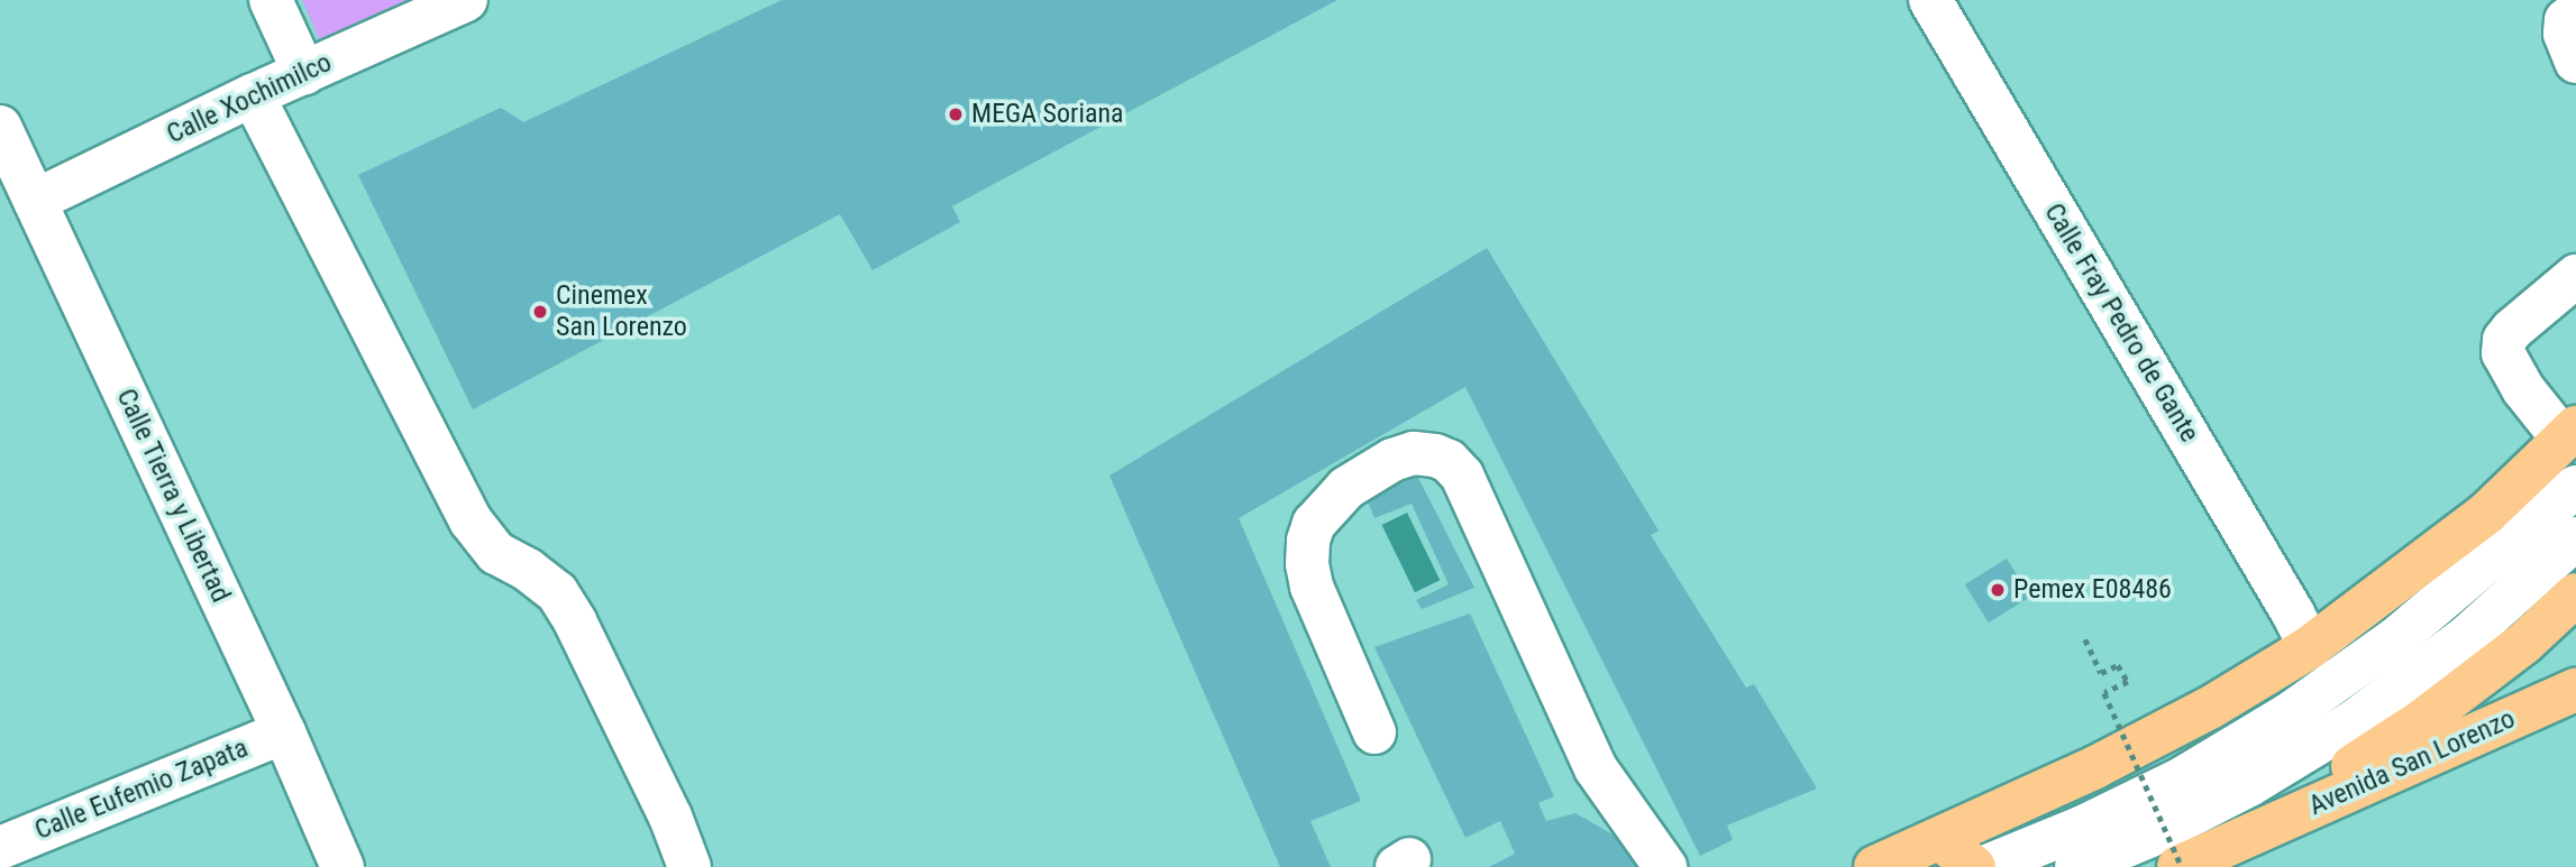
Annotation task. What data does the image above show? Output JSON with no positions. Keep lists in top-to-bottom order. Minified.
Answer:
{"streets":{"main road":["Avenida San Lorenzo"],"street":["Calle Xochimilco","Calle Fray Pedro de Gante","Calle Tierra y Libertad","Calle Eufemio Zapata"]},"crossings":[["Calle Xochimilco","Calle Tierra y Libertad"],["Calle Tierra y Libertad","Calle Eufemio Zapata"]],"places":["MEGA Soriana","Cinemex San Lorenzo","Pemex E08486"]}
